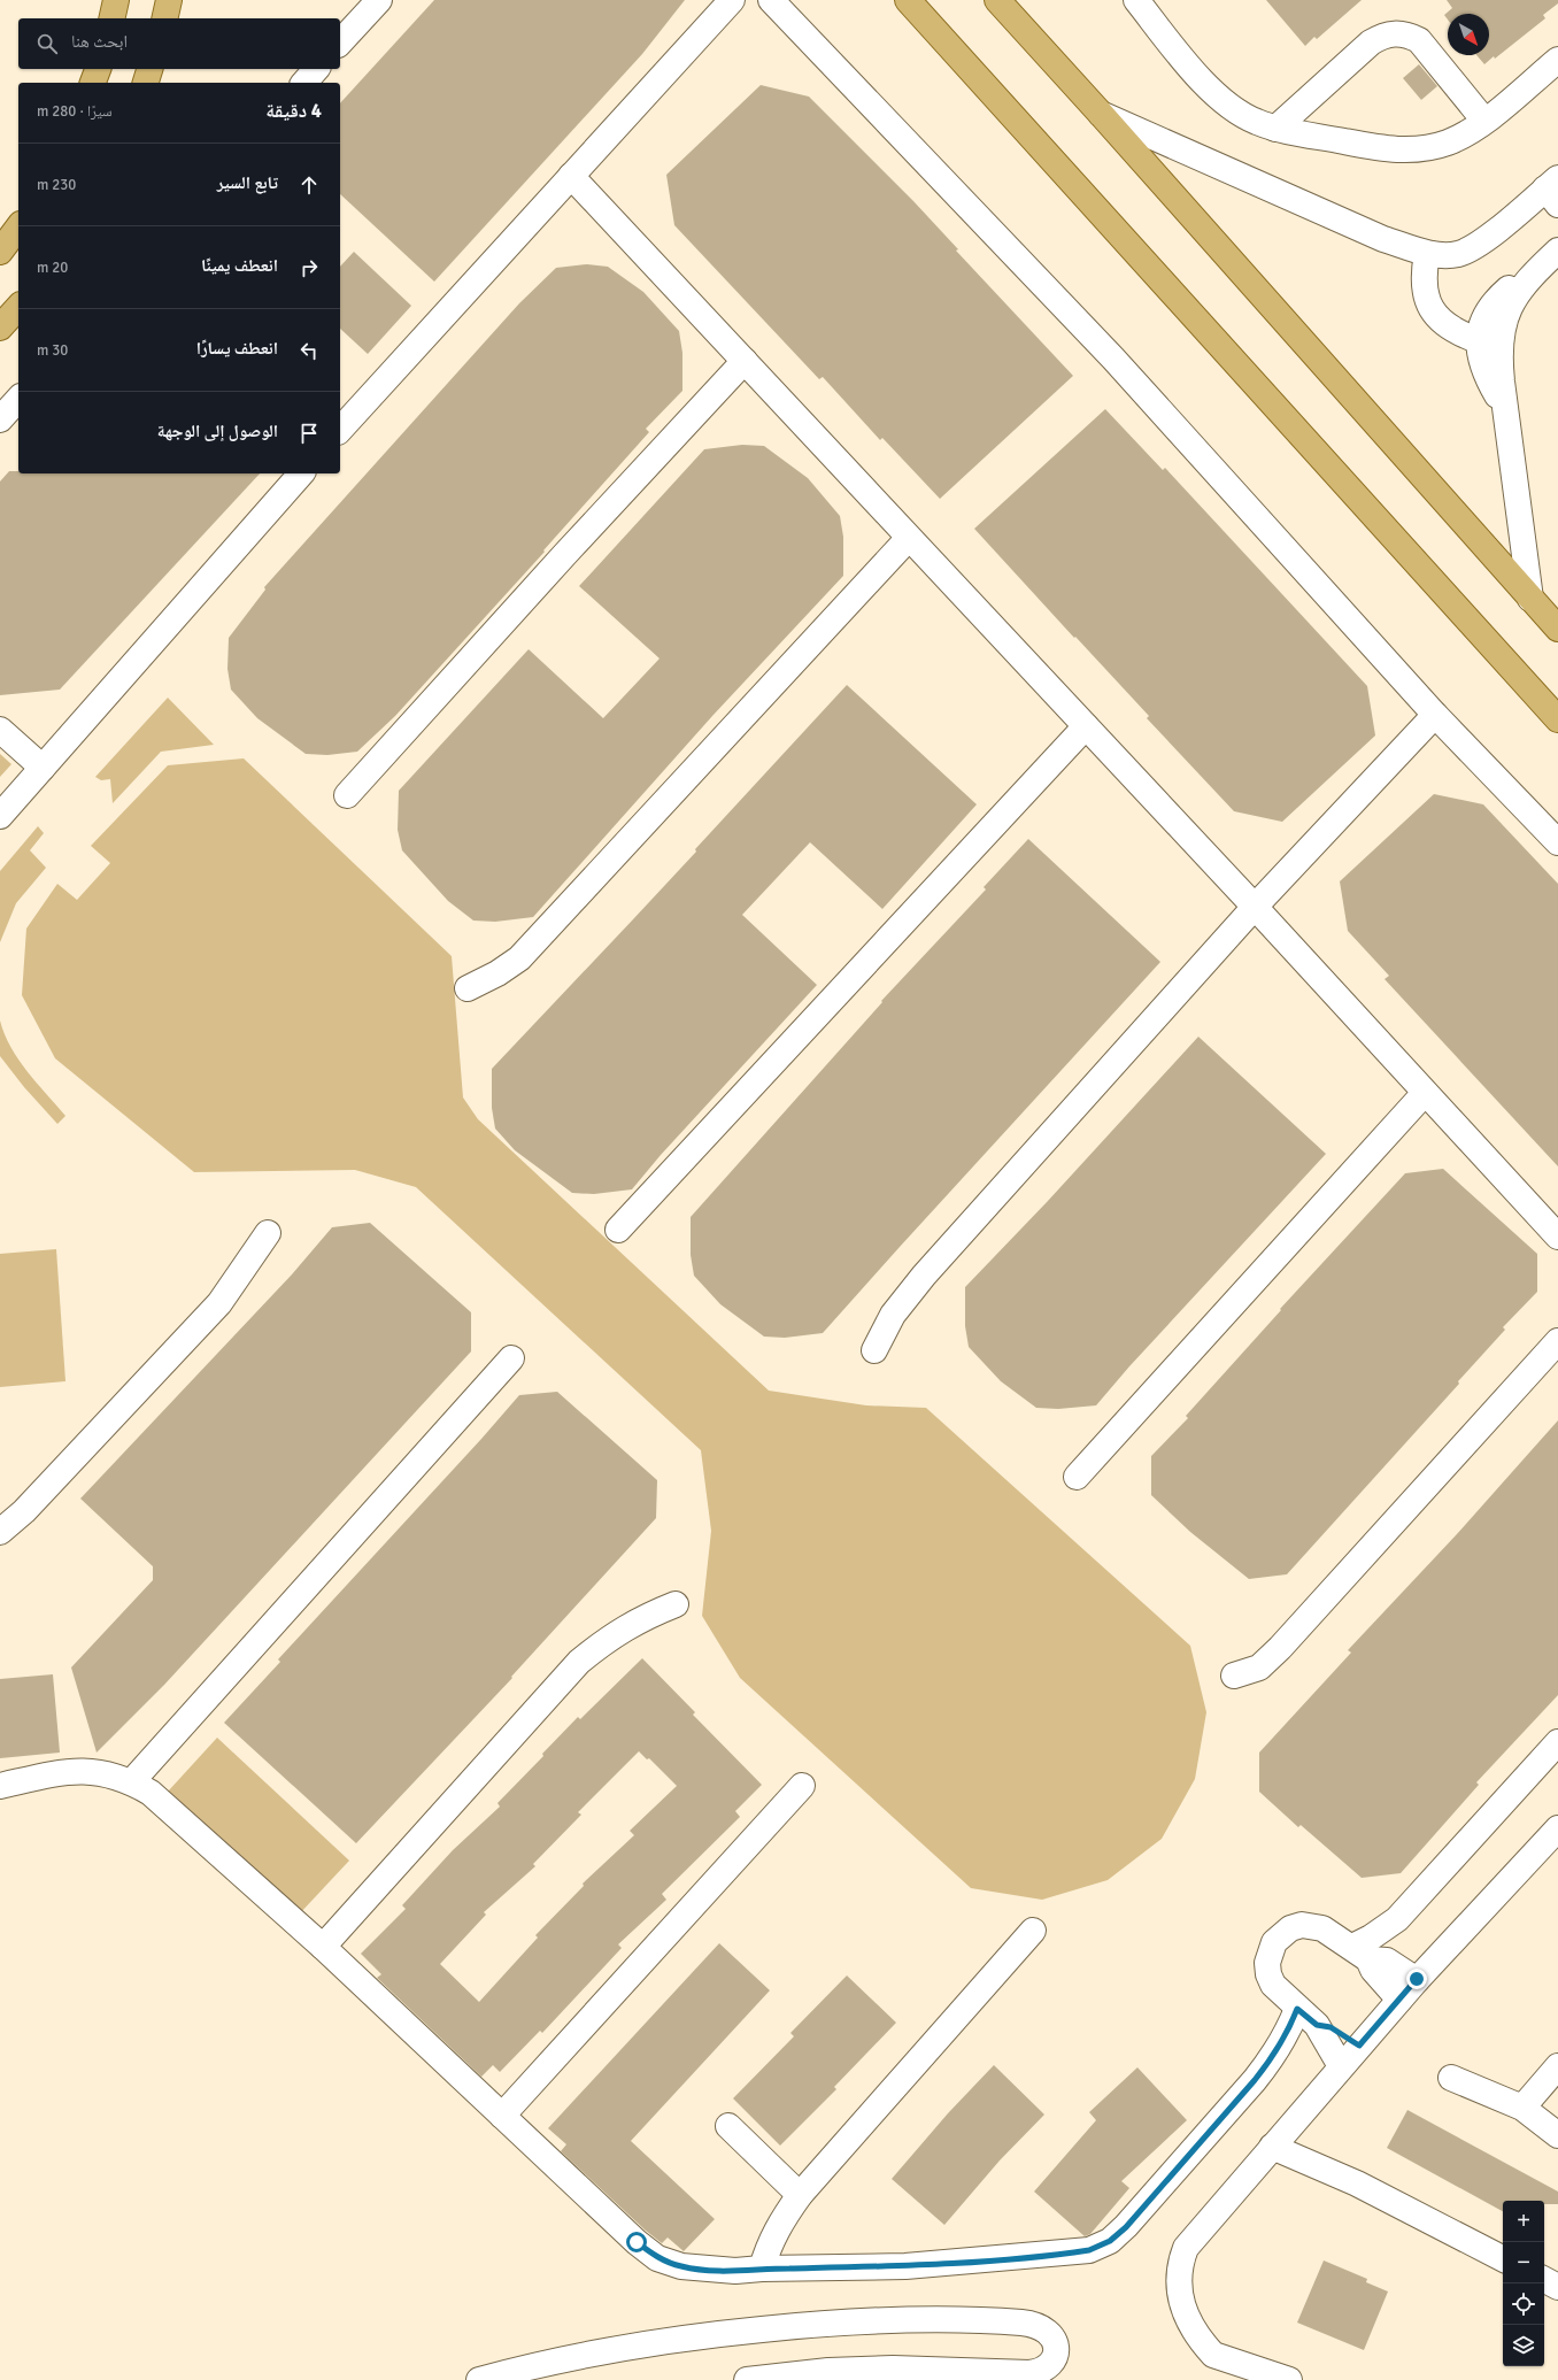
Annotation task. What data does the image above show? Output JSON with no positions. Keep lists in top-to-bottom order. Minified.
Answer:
{"north":"bottom right","page":{"search":"ابحث هنا","heading":["4 دقيقة","سيرًا · 280 m"],"list":[["تابع السير","230 m"],["انعطف يمينًا","20 m"],["انعطف يسارًا","30 m"],"الوصول إلى الوجهة"],"map_buttons":["+","−"]}}
